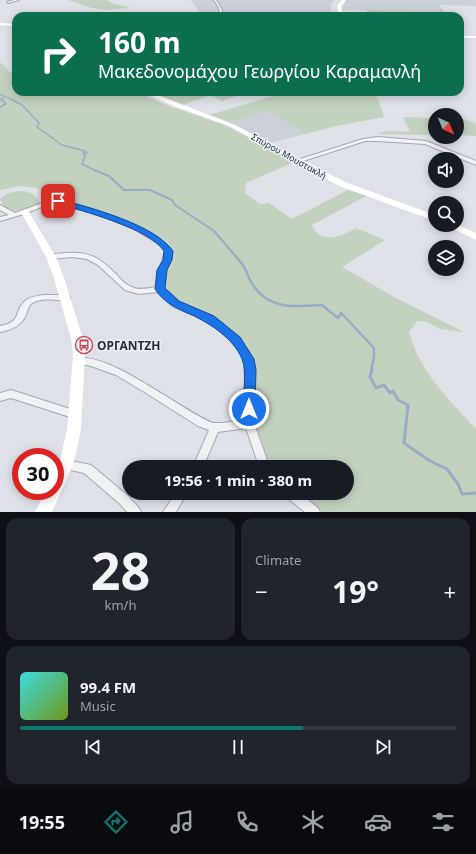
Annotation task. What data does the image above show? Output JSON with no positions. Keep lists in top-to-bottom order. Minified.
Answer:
{"streets":{"street":["Σπύρου Μουστακλή"]},"places":{"bus stop":["ΟΡΓΑΝΤΖΗ"]},"north":"bottom right","page":{"turn":["160 m","Μακεδονομάχου Γεωργίου Καραμανλή"],"limit":"30","trip":"19:56 · 1 min · 380 m","tile":[["28","km/h"],"Climate"],"heat":["−","19°","+"],"song":["99.4 FM","Music"],"tabs":"19:55"}}
